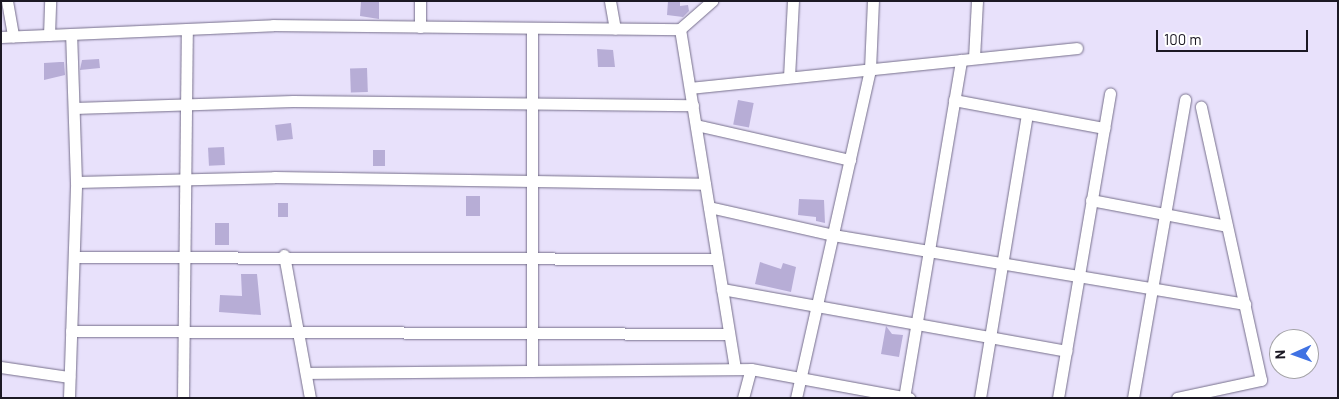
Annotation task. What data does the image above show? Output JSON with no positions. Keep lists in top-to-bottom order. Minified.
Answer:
{"scale_bar":"100 m","north":"left"}
